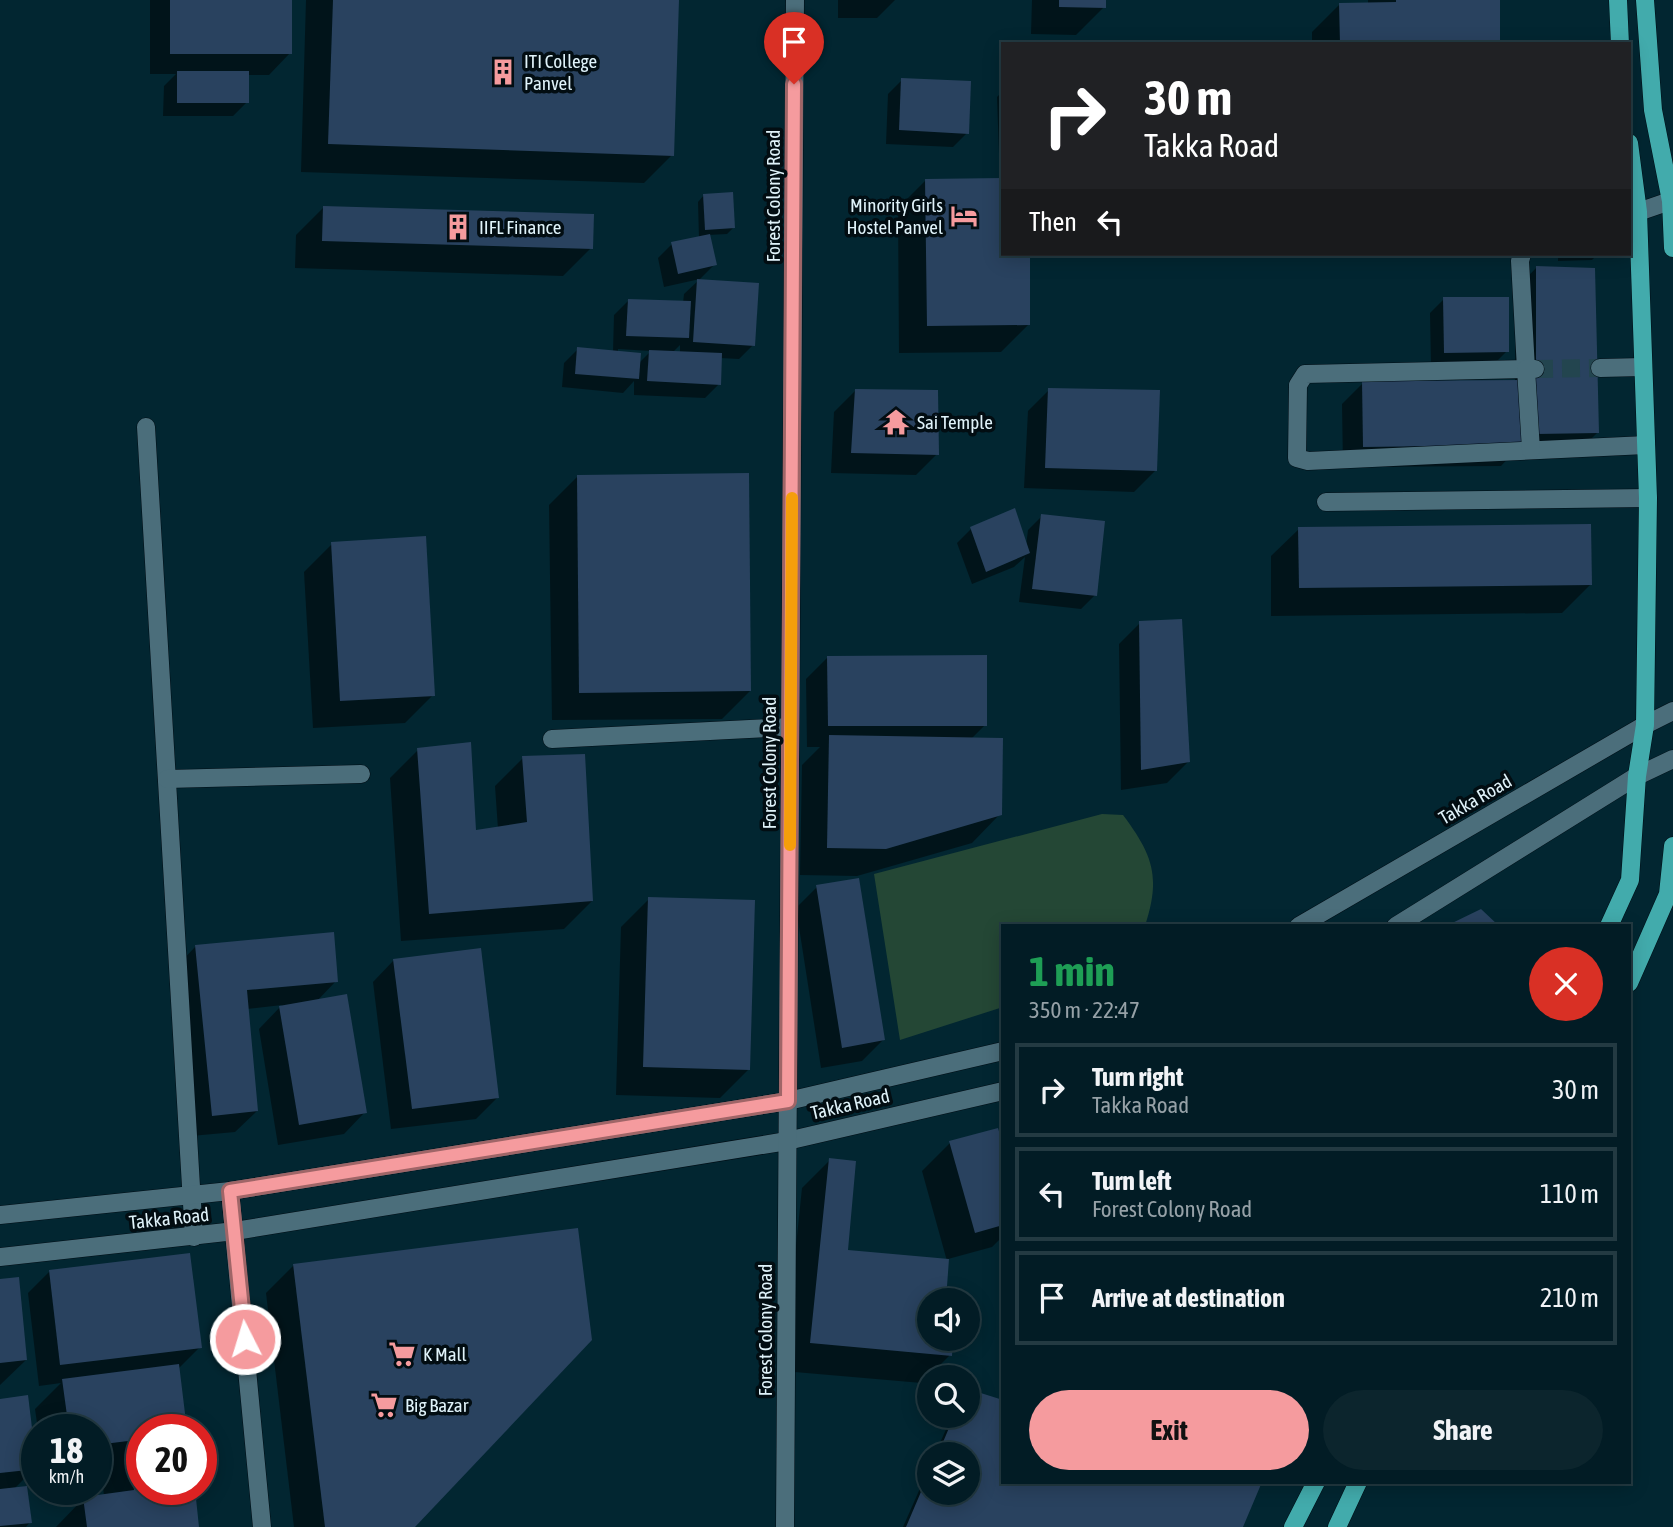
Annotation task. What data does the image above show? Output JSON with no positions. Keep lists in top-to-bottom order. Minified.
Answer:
{"streets":{"street":["Forest Colony Road","Takka Road"]},"crossings":[["Forest Colony Road","Takka Road"]],"places":{"building":["ITI College Panvel","IIFL Finance"],"hotel":["Minority Girls Hostel Panvel"],"temple":["Sai Temple"],"supermarket":["K Mall","Big Bazar"]},"page":{"turn":["30 m","Takka Road"],"then":"Then","heading":["1 min","350 m · 22:47"],"list":[{"name":"Turn right","note":"Takka Road","value":"30 m"},{"name":"Turn left","note":"Forest Colony Road","value":"110 m"},{"name":"Arrive at destination","value":"210 m"}],"buttons":["Exit","Share"],"speed":"18 km/h","limit":"20"}}
